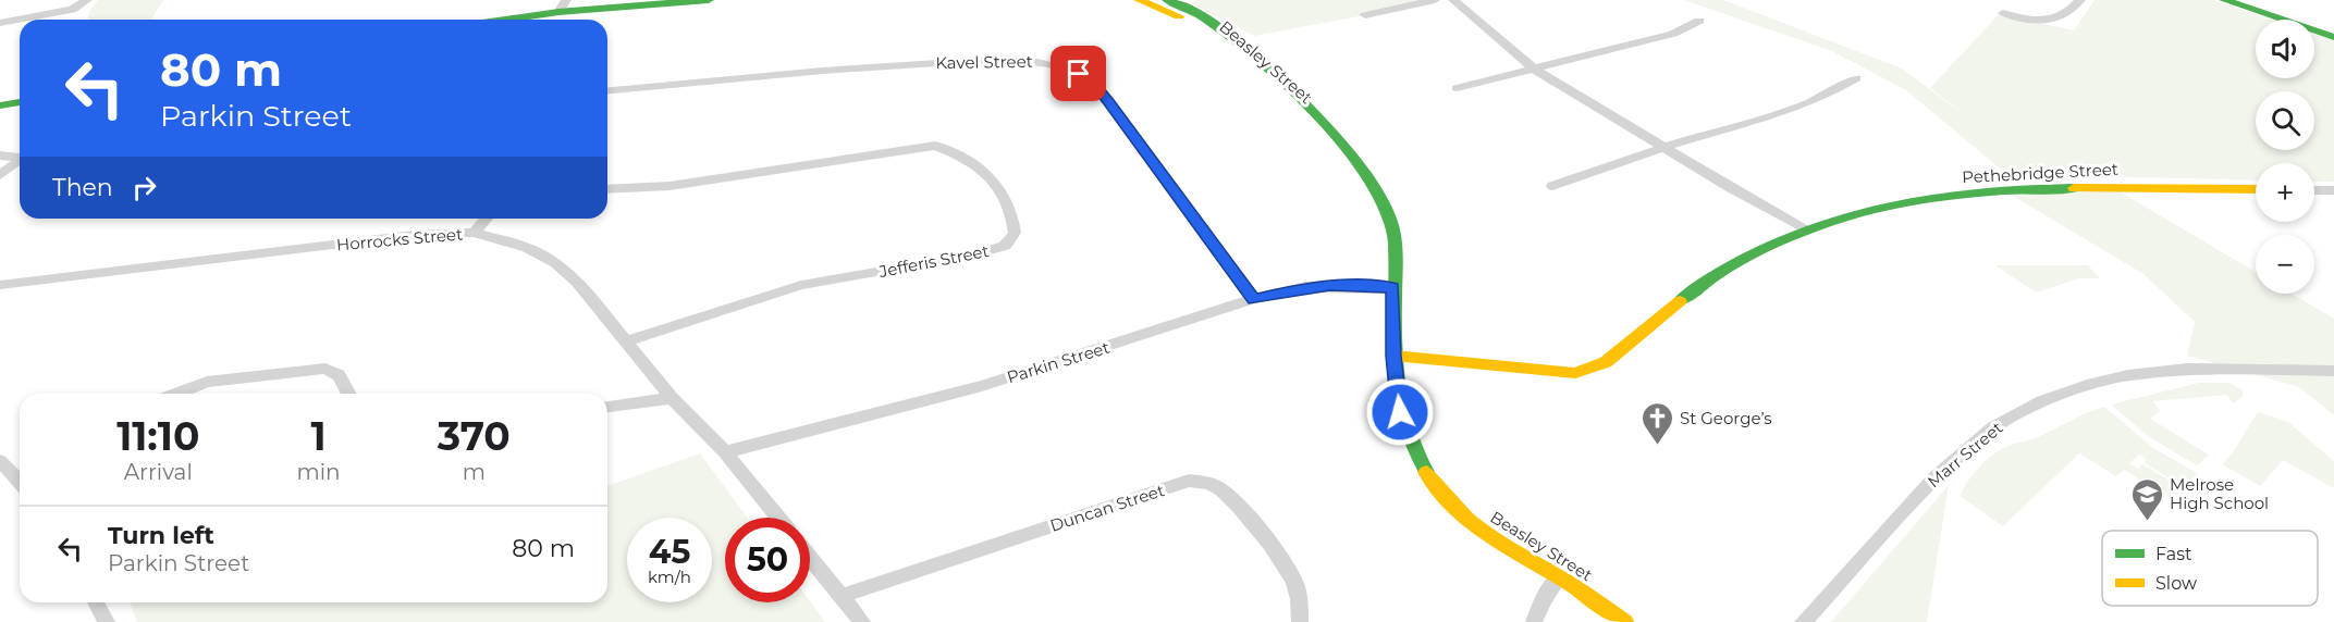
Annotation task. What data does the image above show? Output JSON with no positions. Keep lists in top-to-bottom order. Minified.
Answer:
{"streets":{"main road":["Beasley Street","Pethebridge Street"],"street":["Kavel Street","Horrocks Street","Jefferis Street","Parkin Street","Marr Street","Duncan Street"]},"crossings":[["Kavel Street","Parkin Street"],["Beasley Street","Pethebridge Street"],["Beasley Street","Parkin Street"],["Horrocks Street","Jefferis Street"],["Horrocks Street","Parkin Street"]],"places":{"church":["St George’s"],"school or university":["Melrose High School"]},"legend":["Fast","Slow"],"page":{"map_buttons":["+","−"],"turn":["80 m","Parkin Street"],"then":"Then","eta":["11:10","Arrival","1","min","370","m"],"list":[{"name":"Turn left","note":"Parkin Street","value":"80 m"}],"speed":"45 km/h","limit":"50"}}
